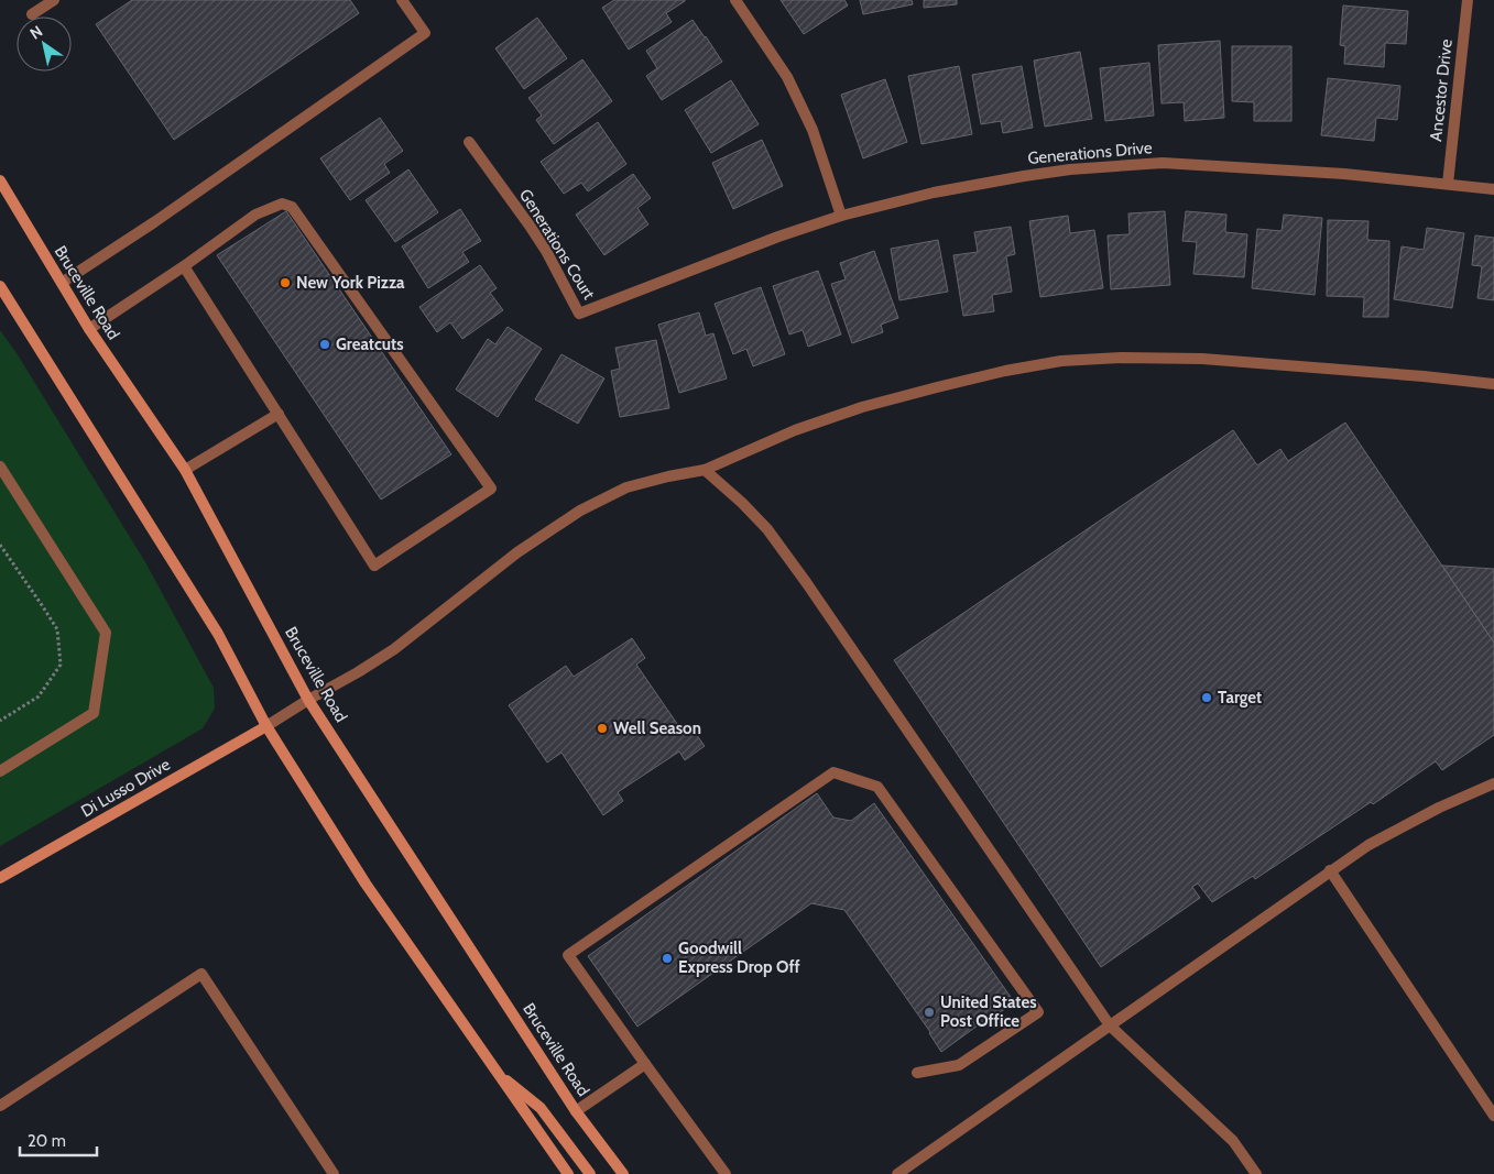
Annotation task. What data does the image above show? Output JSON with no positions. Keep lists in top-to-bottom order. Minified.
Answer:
{"streets":{"main road":["Bruceville Road","Di Lusso Drive"],"street":["Ancestor Drive","Generations Drive","Generations Court"]},"crossings":[["Ancestor Drive","Generations Drive"],["Generations Drive","Generations Court"]],"places":["New York Pizza","Greatcuts","Target","Well Season","Goodwill Express Drop Off","United States Post Office"],"scale_bar":"20 m","north":"top left"}
